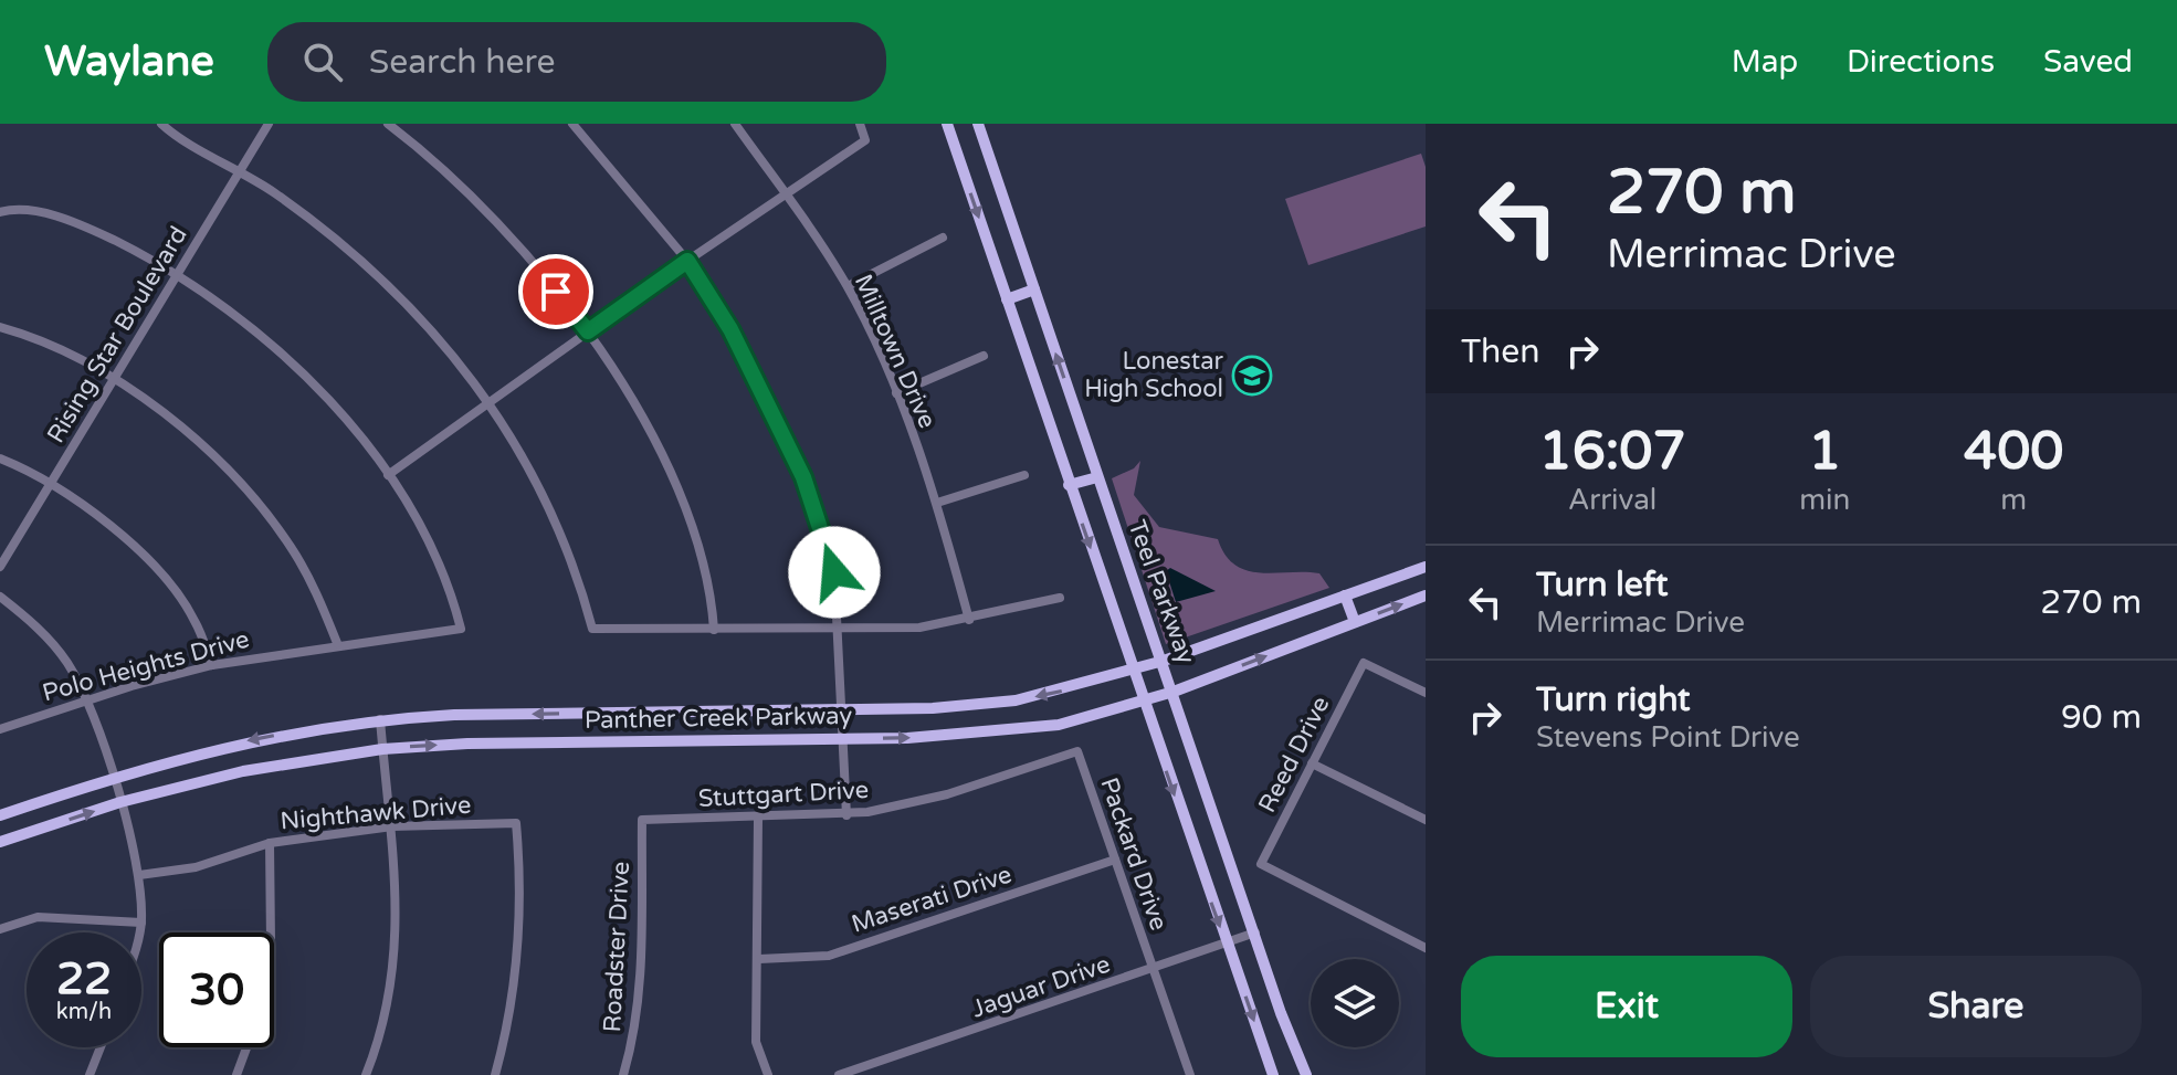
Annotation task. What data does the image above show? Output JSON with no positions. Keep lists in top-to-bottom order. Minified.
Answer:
{"streets":{"main road":["Teel Parkway","Panther Creek Parkway"],"street":["Rising Star Boulevard","Milltown Drive","Polo Heights Drive","Reed Drive","Stuttgart Drive","Nighthawk Drive","Packard Drive","Maserati Drive","Roadster Drive","Jaguar Drive"]},"crossings":[["Teel Parkway","Panther Creek Parkway"],["Teel Parkway","Jaguar Drive"],["Stuttgart Drive","Packard Drive"],["Stuttgart Drive","Roadster Drive"],["Packard Drive","Maserati Drive"],["Packard Drive","Jaguar Drive"]],"places":{"school or university":["Lonestar High School"]},"page":{"header":"Waylane","search":"Search here","nav":["Map","Directions","Saved"],"turn":["270 m","Merrimac Drive"],"then":"Then","eta":["16:07","Arrival","1","min","400","m"],"list":[{"name":"Turn left","note":"Merrimac Drive","value":"270 m"},{"name":"Turn right","note":"Stevens Point Drive","value":"90 m"}],"speed":"22 km/h","limit":"30","buttons":["Exit","Share"]}}
